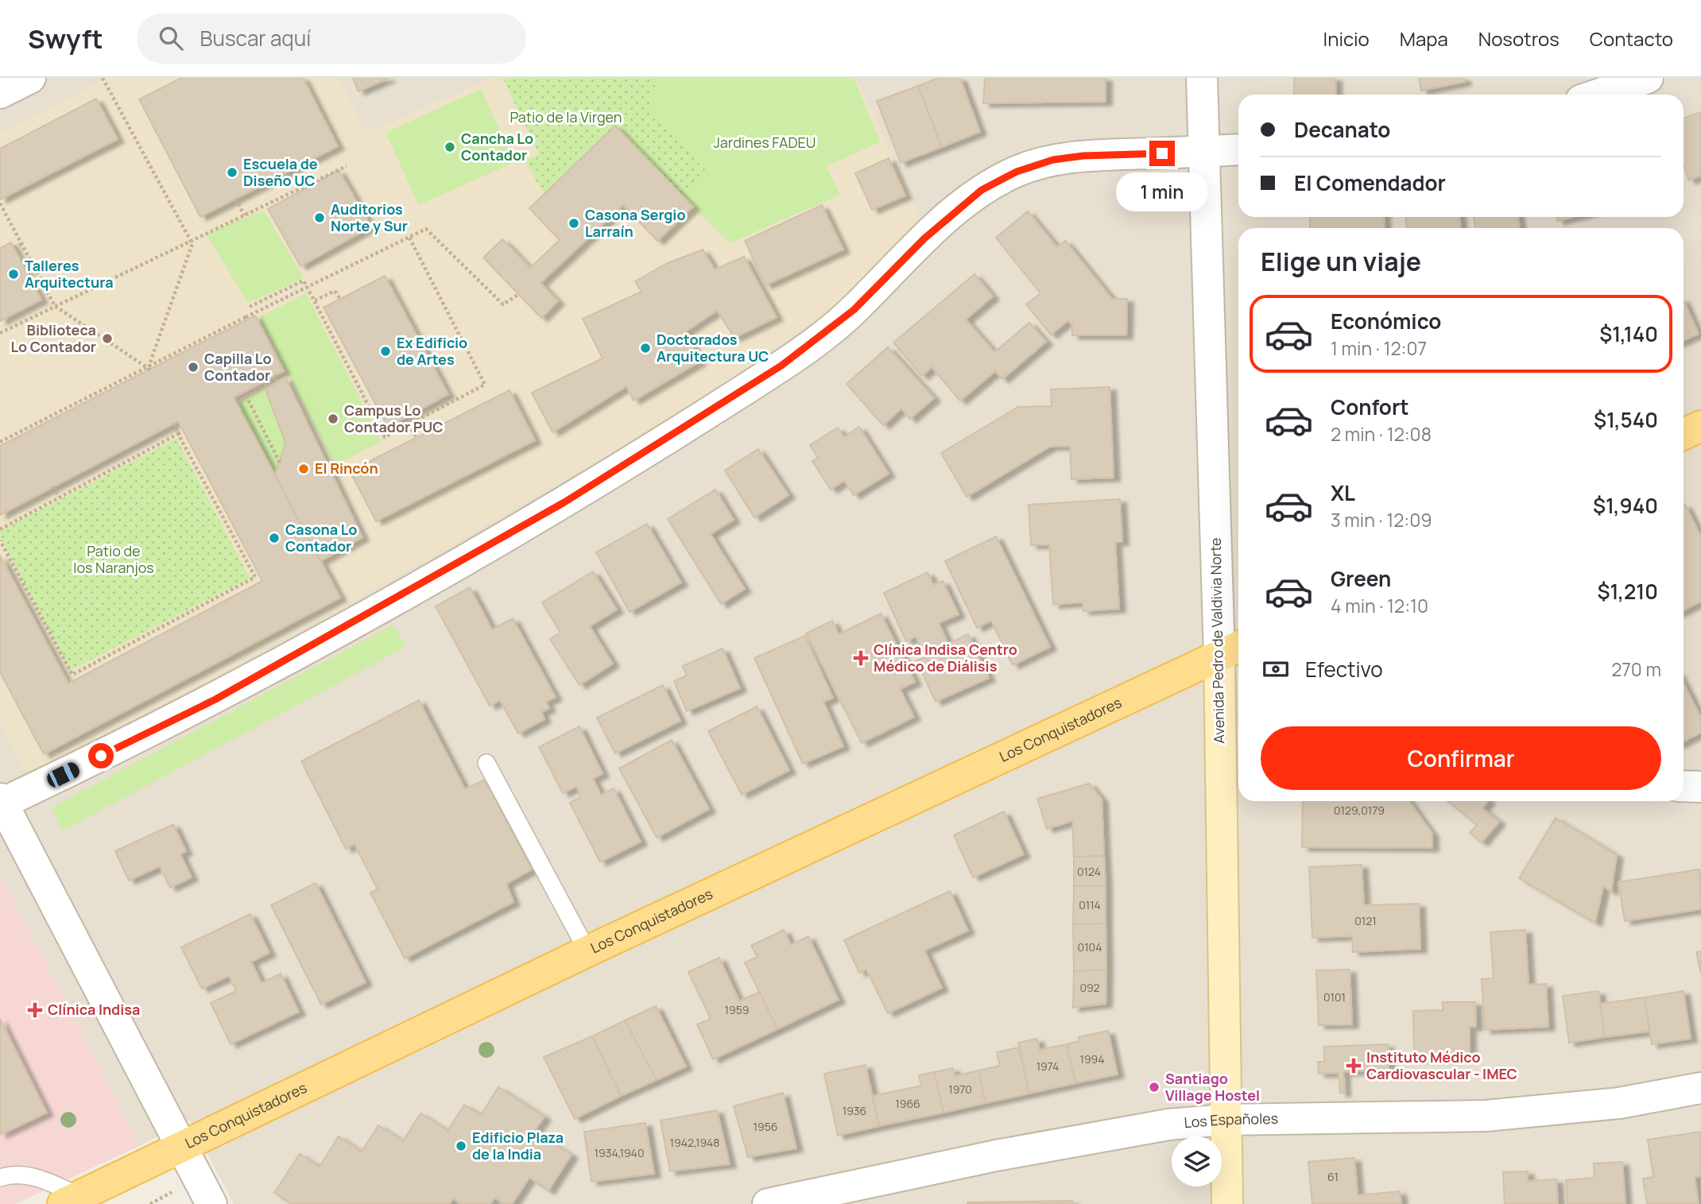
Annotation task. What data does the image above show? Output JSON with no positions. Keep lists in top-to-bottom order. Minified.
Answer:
{"streets":{"main road":["Avenida Pedro de Valdivia Norte","Los Conquistadores"],"street":["Los Españoles"]},"crossings":[["Avenida Pedro de Valdivia Norte","Los Conquistadores"],["Avenida Pedro de Valdivia Norte","Los Españoles"]],"parks":["Patio de la Virgen","Jardines FADEU","Patio de los Naranjos"],"places":{"other":["Cancha Lo Contador","Escuela de Diseño UC","Auditorios Norte y Sur","Casona Sergio Larraín","Talleres Arquitectura","Biblioteca Lo Contador","Doctorados Arquitectura UC","Ex Edificio de Artes","Capilla Lo Contador","Campus Lo Contador PUC","El Rincón","Casona Lo Contador","Santiago Village Hostel","Edificio Plaza de la India"],"health":["Clínica Indisa Centro Médico de Diálisis","Clínica Indisa","Instituto Médico Cardiovascular - IMEC"]},"house_numbers":["0129,0179","0124","0114","0121","0104","092","0101","1959","1994","1974","1970","1966","1936","1956","1942,1948","1934,1940","61"],"page":{"header":"Swyft","search":"Buscar aquí","nav":["Inicio","Mapa","Nosotros","Contacto"],"banner":["Decanato","El Comendador"],"bubble":"1 min","heading":"Elige un viaje","list":[{"name":"Económico","note":"1 min · 12:07","value":"$1,140"},{"name":"Confort","note":"2 min · 12:08","value":"$1,540"},{"name":"XL","note":"3 min · 12:09","value":"$1,940"},{"name":"Green","note":"4 min · 12:10","value":"$1,210"}],"pay":["Efectivo","270 m"],"buttons":"Confirmar"}}
